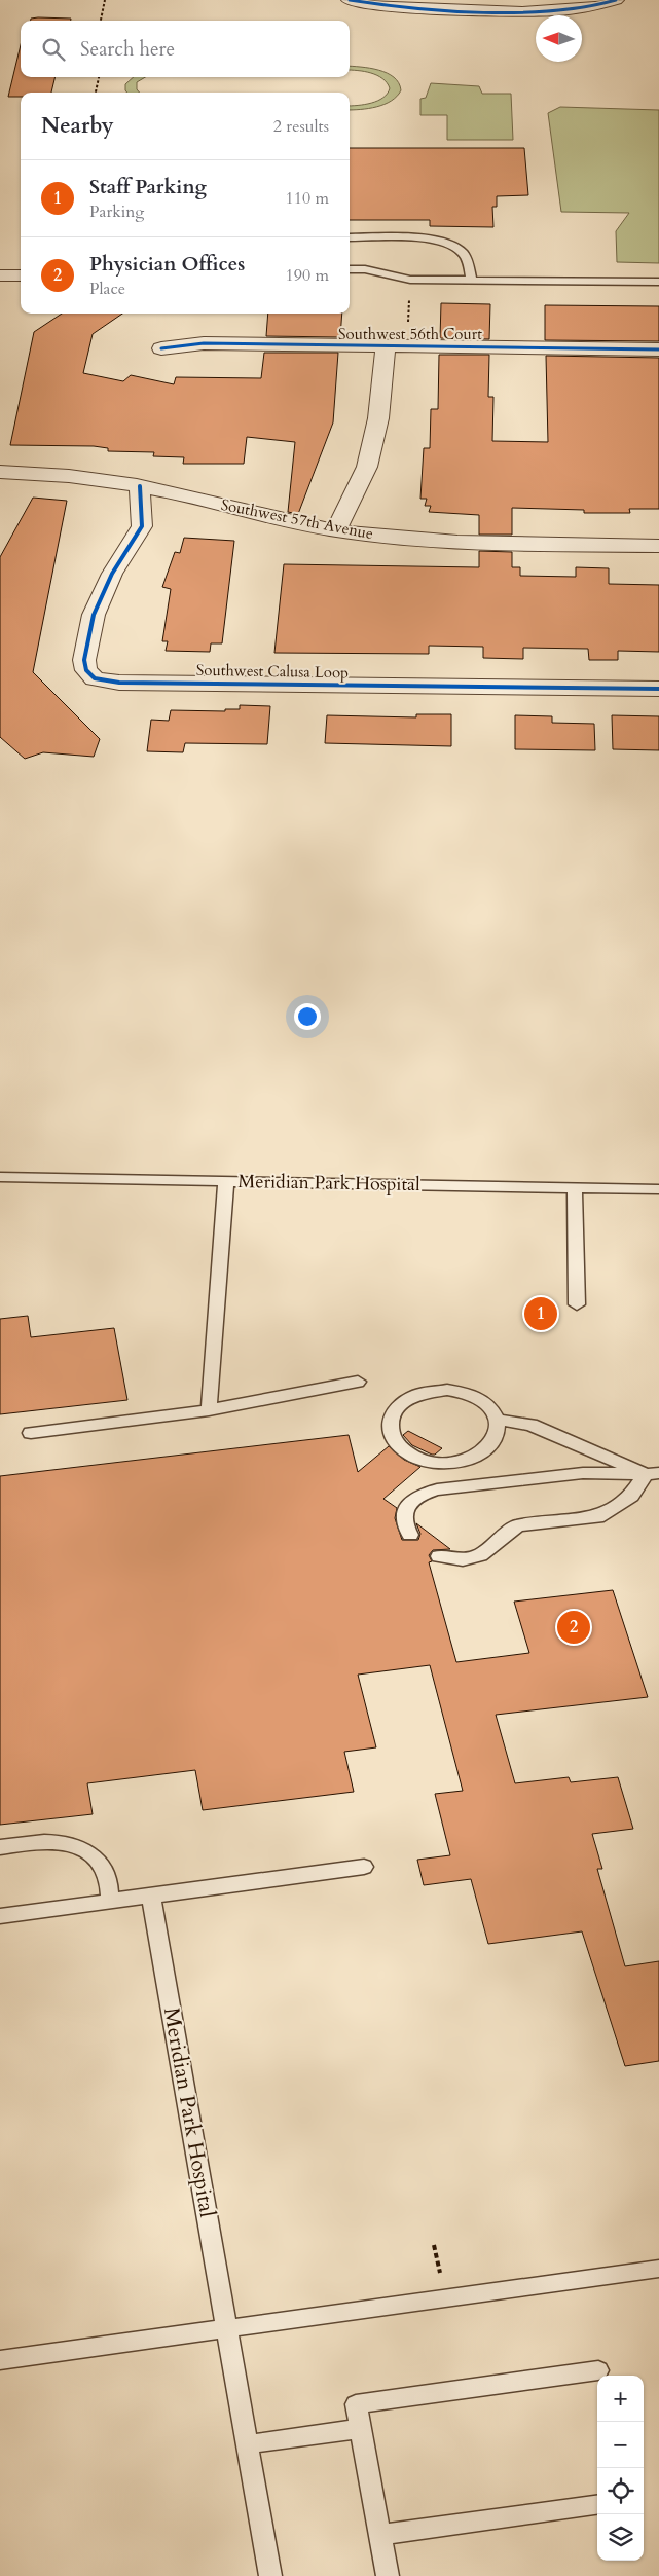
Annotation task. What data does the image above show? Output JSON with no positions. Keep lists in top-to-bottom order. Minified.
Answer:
{"streets":{"street":["Southwest 56th Court","Southwest 57th Avenue","Southwest Calusa Loop"],"lane":["Meridian Park Hospital"]},"crossings":[["Southwest 57th Avenue","Southwest Calusa Loop"]],"north":"left","page":{"search":"Search here","heading":["Nearby","2 results"],"list":[{"mark":"1","name":"Staff Parking","note":"Parking","value":"110 m"},{"mark":"2","name":"Physician Offices","note":"Place","value":"190 m"}],"pins":["1","2"],"map_buttons":["+","−"]}}
